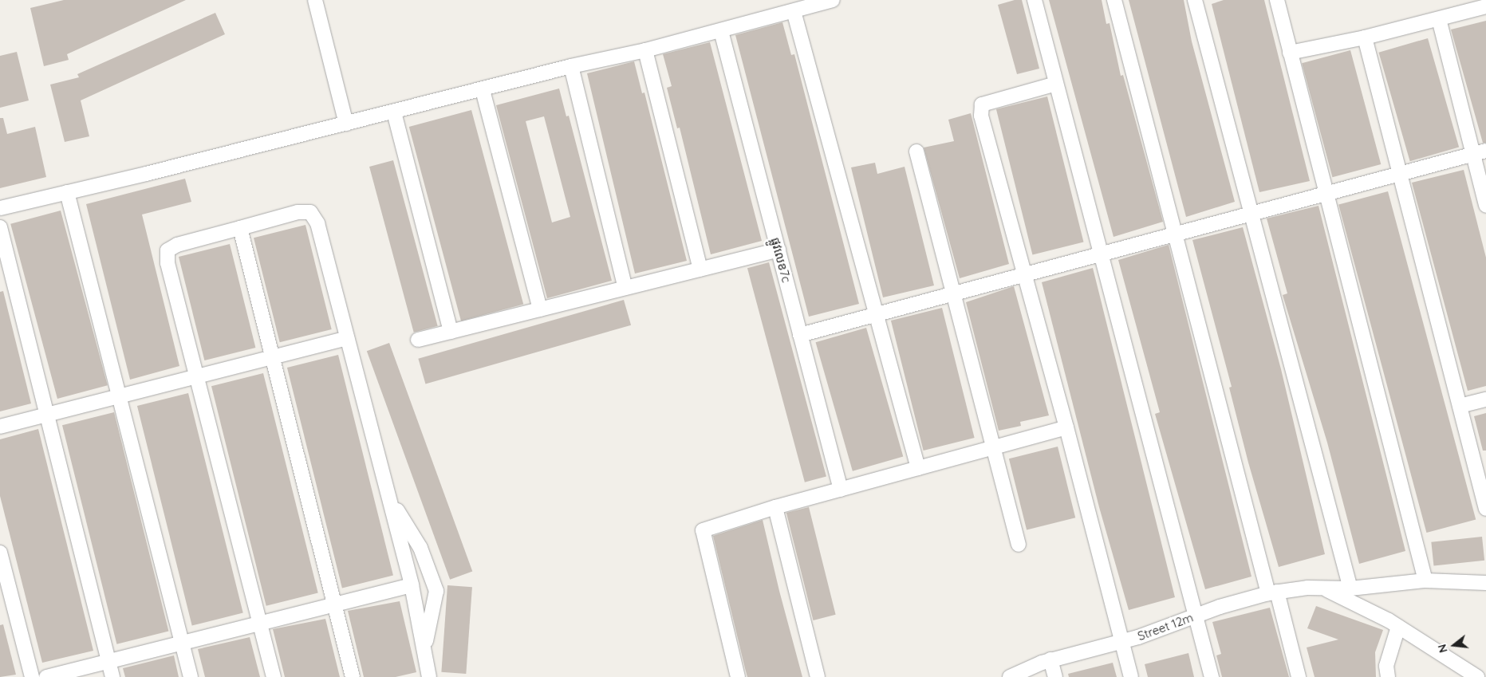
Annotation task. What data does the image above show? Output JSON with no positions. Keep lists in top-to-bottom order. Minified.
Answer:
{"streets":{"street":["ផ្លូវលេខ7c","Street 12m"]},"north":"left"}
